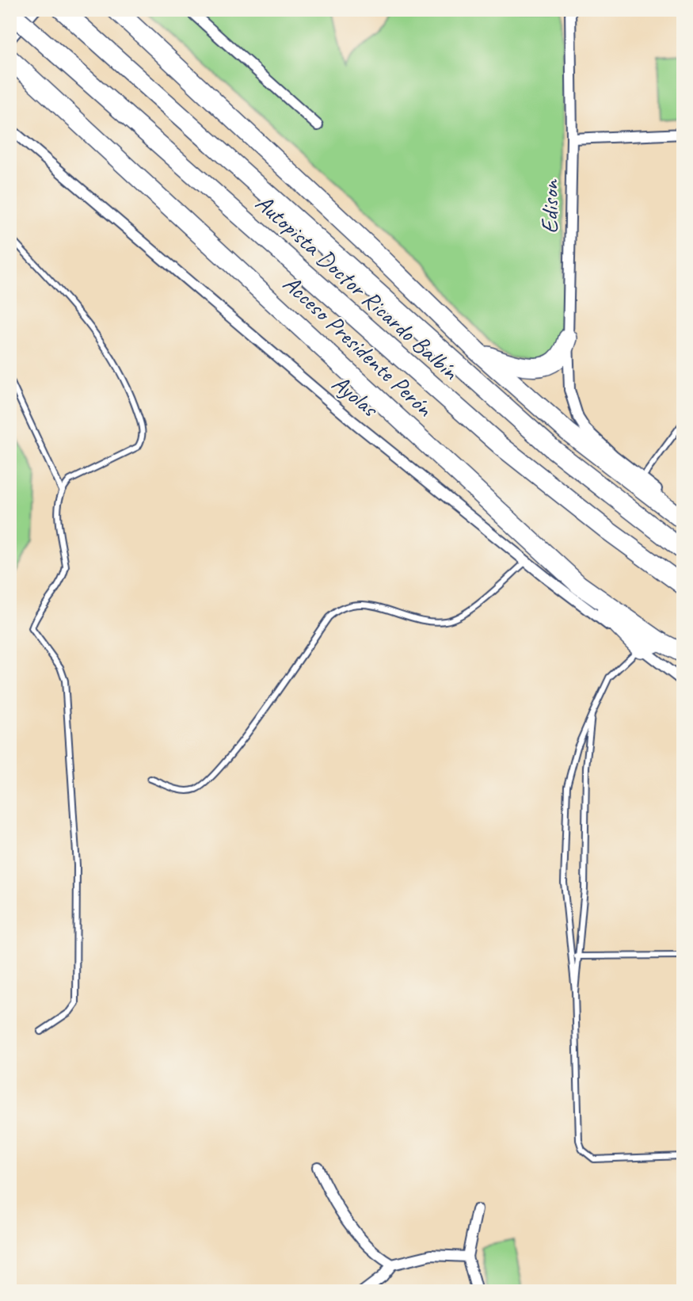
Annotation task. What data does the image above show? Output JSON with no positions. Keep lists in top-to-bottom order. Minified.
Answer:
{"streets":{"highway":["Autopista Doctor Ricardo Balbín","Acceso Presidente Perón"],"street":["Edison","Ayolas"]}}
